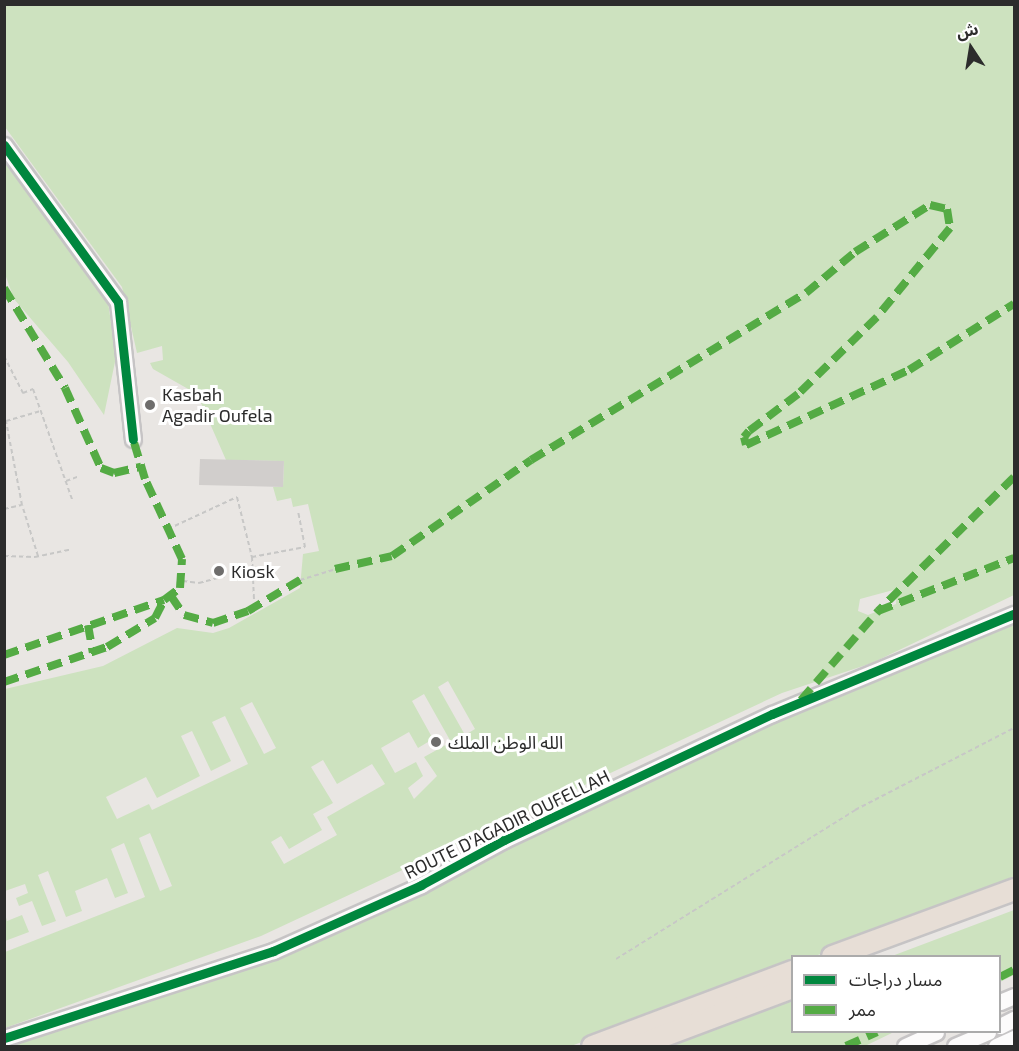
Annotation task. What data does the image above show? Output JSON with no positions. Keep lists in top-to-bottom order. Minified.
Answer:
{"streets":{"street":["ROUTE D'AGADIR OUFELLAH"]},"places":["Kasbah Agadir Oufela","Kiosk","الله الوطن الملك"],"legend":["مسار دراجات","ممر"],"north":"top"}
